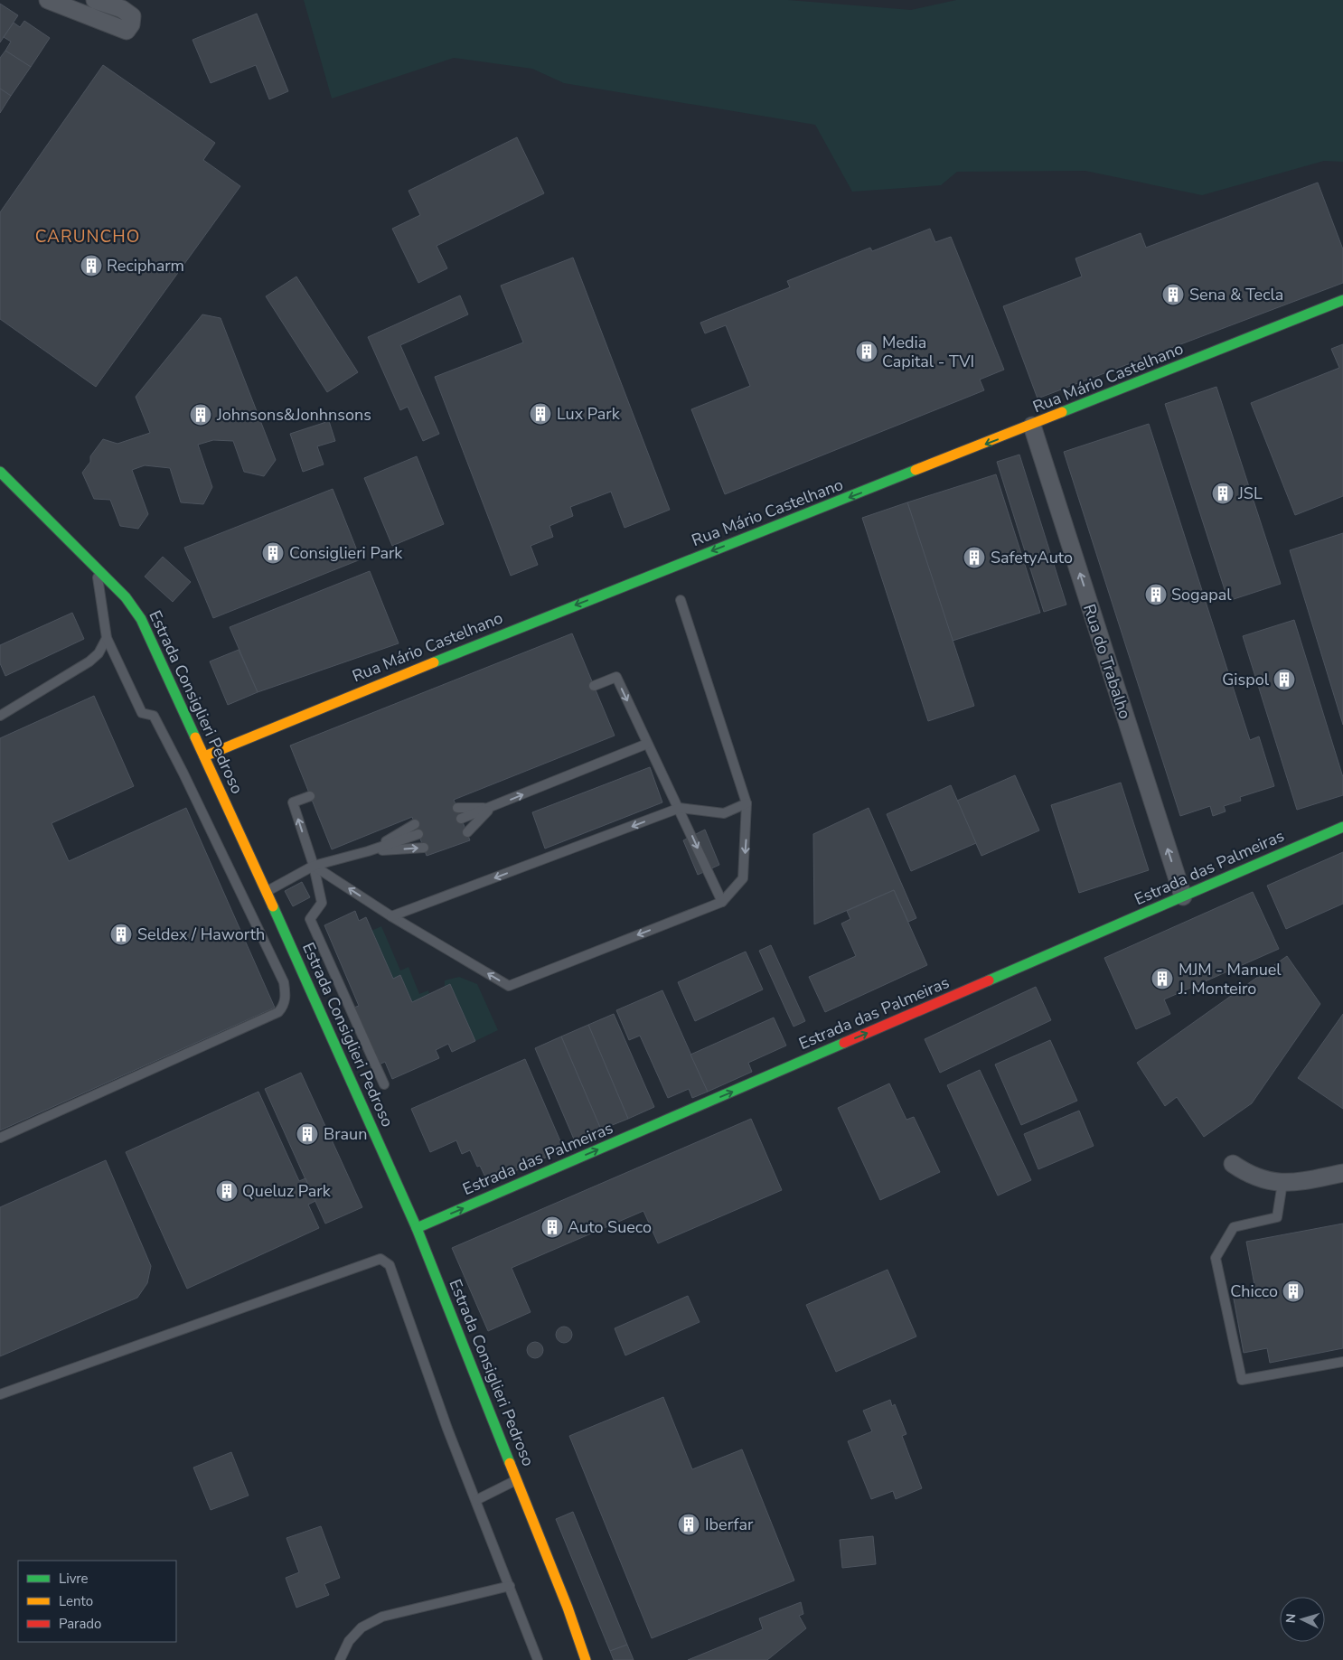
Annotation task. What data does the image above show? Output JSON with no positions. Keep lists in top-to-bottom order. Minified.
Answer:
{"streets":{"street":["Rua Mário Castelhano","Rua do Trabalho","Estrada Consiglieri Pedroso","Estrada das Palmeiras"]},"crossings":[["Rua Mário Castelhano","Rua do Trabalho"],["Rua Mário Castelhano","Estrada Consiglieri Pedroso"],["Rua do Trabalho","Estrada das Palmeiras"],["Estrada Consiglieri Pedroso","Estrada das Palmeiras"]],"one_way":["Rua Mário Castelhano","Rua do Trabalho","Estrada das Palmeiras"],"districts":["CARUNCHO"],"places":{"building":["Recipharm","Sena & Tecla","Media Capital - TVI","Lux Park","Johnsons&Jonhnsons","JSL","Consiglieri Park","SafetyAuto","Sogapal","Gispol","Seldex / Haworth","MJM - Manuel J. Monteiro","Braun","Queluz Park","Auto Sueco","Chicco","Iberfar"]},"legend":["Livre","Lento","Parado"],"north":"left"}
